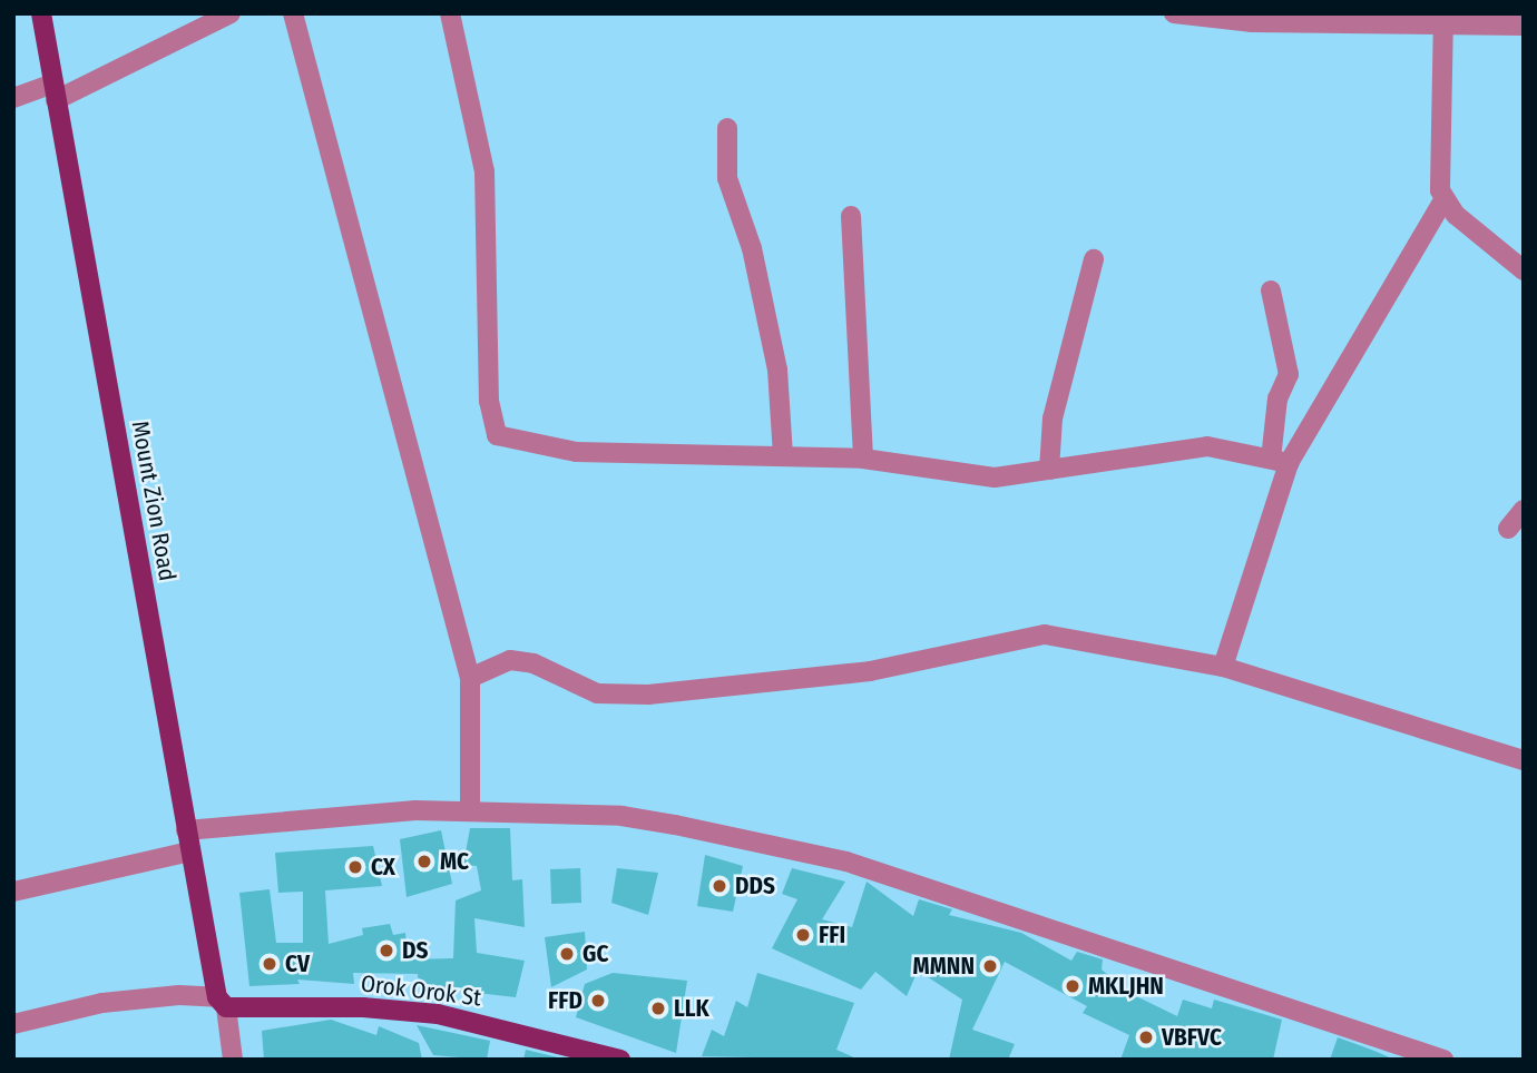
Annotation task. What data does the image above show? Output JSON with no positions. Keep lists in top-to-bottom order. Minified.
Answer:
{"streets":{"main road":["Mount Zion Road","Orok Orok St"]},"crossings":[["Mount Zion Road","Orok Orok St"]],"places":["MC","CX","DDS","FFI","DS","GC","CV","MMNN","MKLJHN","FFD","LLK","VBFVC"]}
